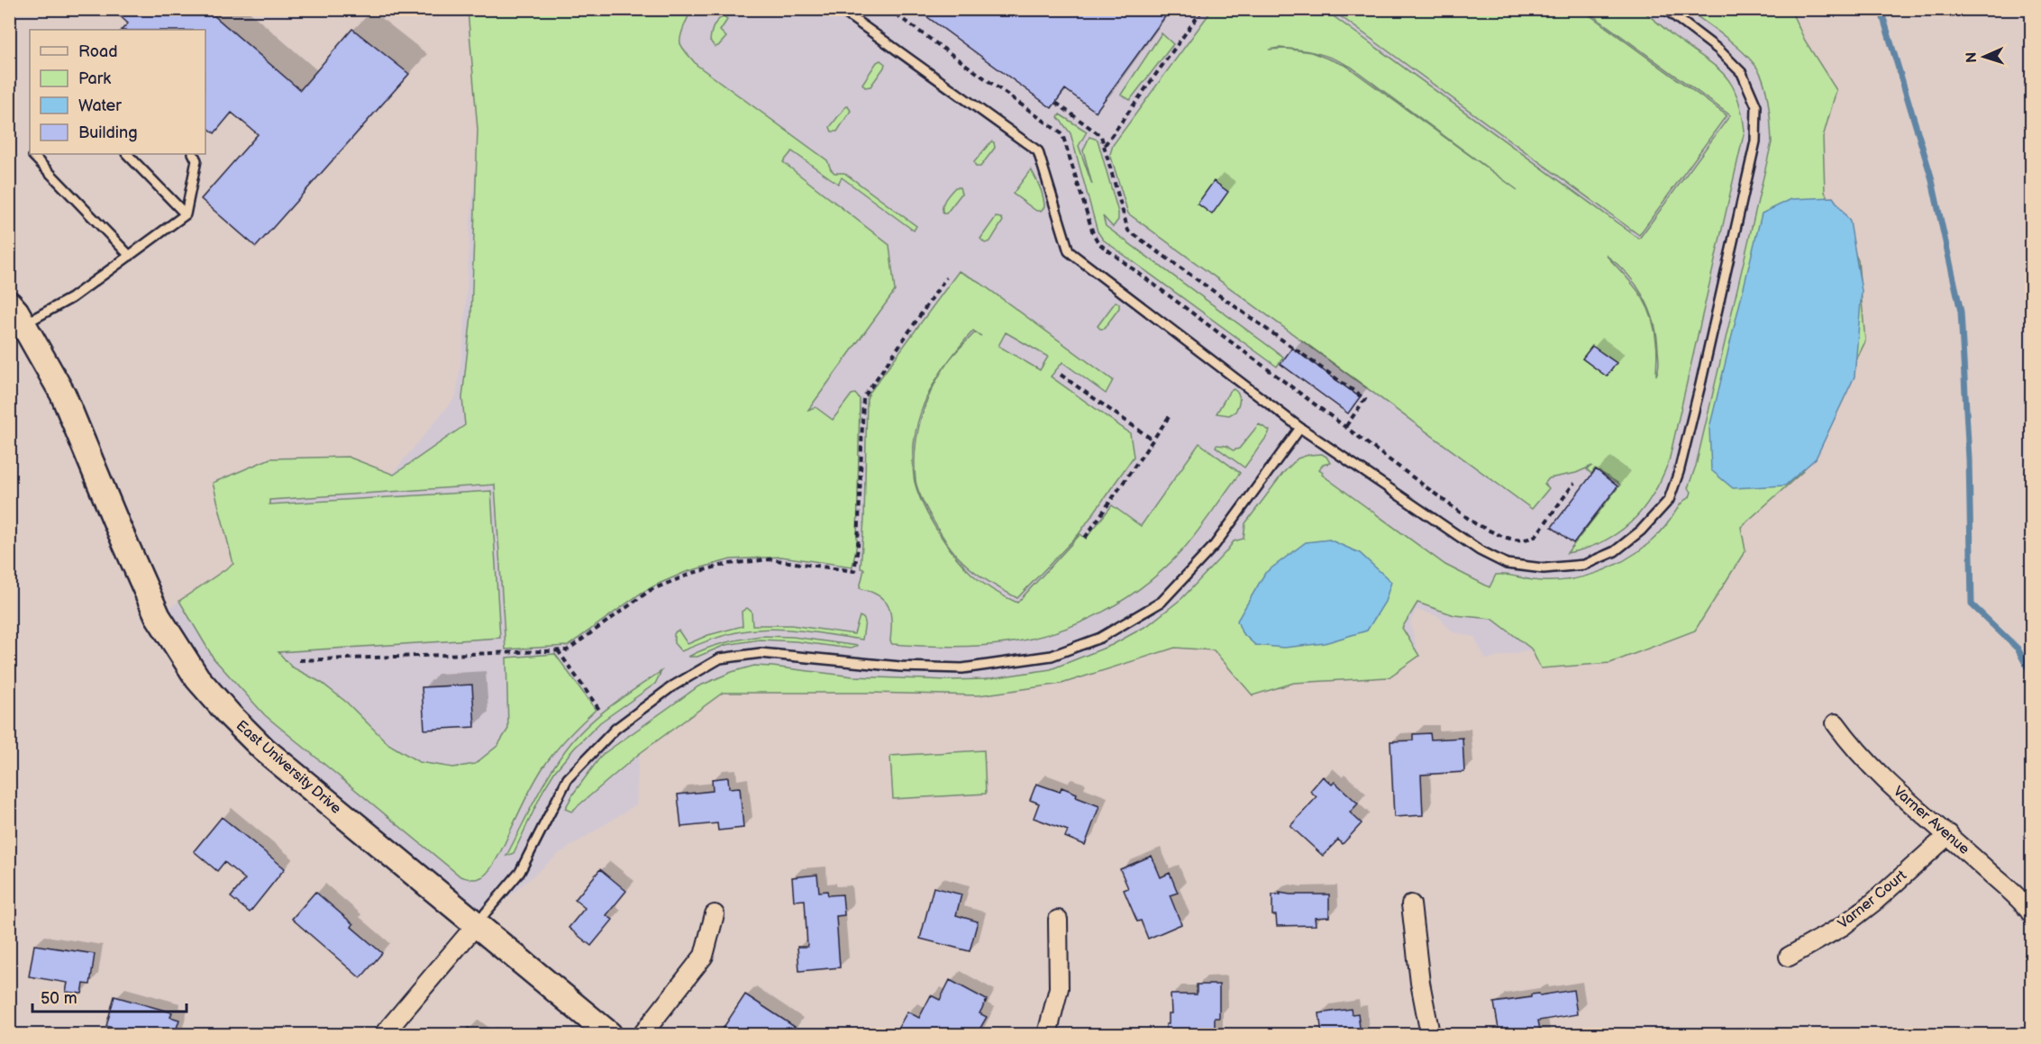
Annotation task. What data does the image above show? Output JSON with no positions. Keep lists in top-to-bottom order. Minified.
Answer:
{"streets":{"main road":["East University Drive"],"street":["Varner Avenue","Varner Court"]},"crossings":[["Varner Avenue","Varner Court"]],"legend":["Road","Park","Water","Building"],"scale_bar":"50 m","north":"left"}
